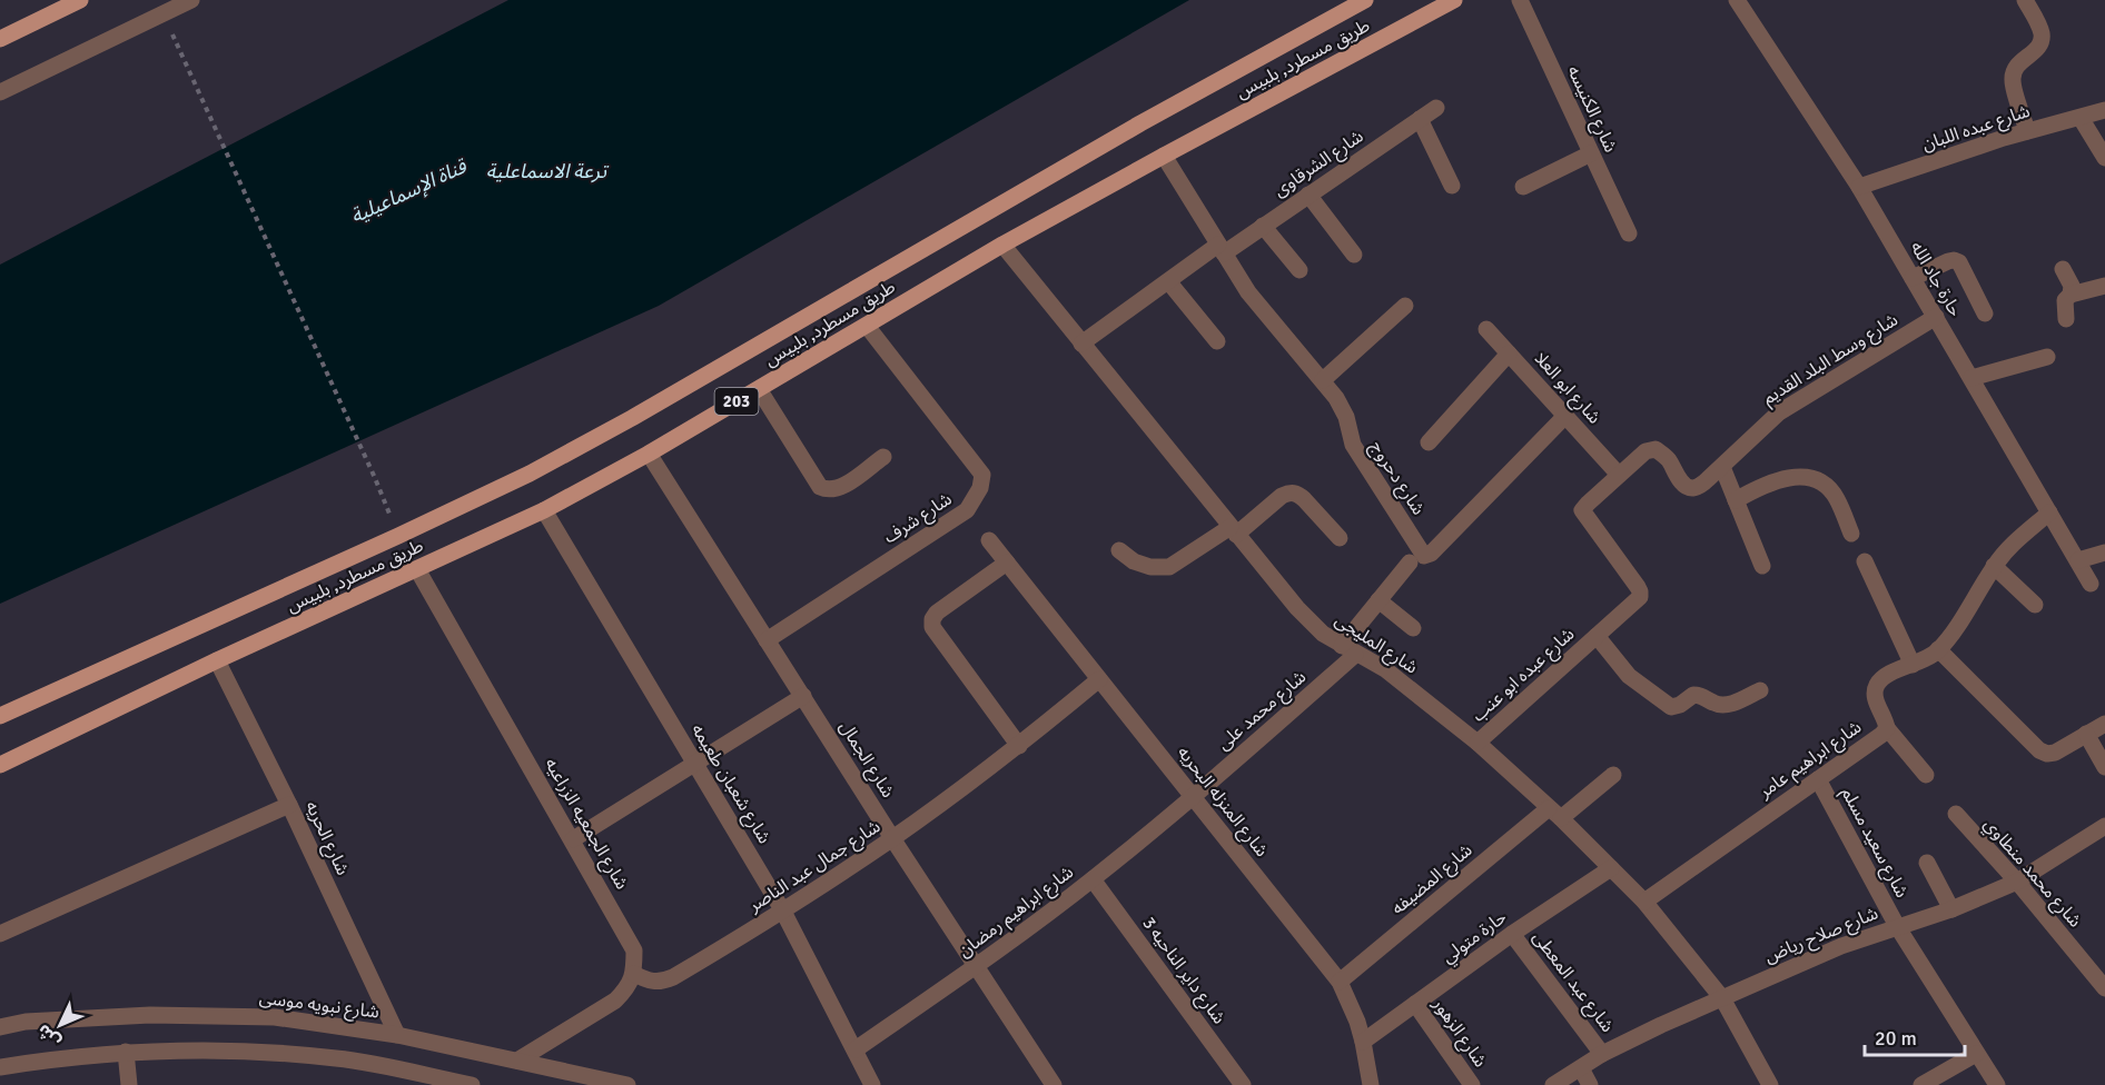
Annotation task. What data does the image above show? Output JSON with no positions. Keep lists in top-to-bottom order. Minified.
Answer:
{"streets":{"main road":["طريق مسطرد, بلبيس","203"],"street":["شارع الكنيسه","شارع عبده اللبان","شارع الشرقاوى","حارة جاد الله","شارع وسط البلد القديم","شارع ابو العلا","شارع دحروج","شارع شرف","شارع المليجى","شارع عبده ابو عنب","شارع محمد على","شارع الجمال","شارع ابراهيم عامر","شارع شعبان طعيمه","شارع المنزله البحريه","شارع الجمعيه الزراعيه","شارع الحريه","شارع سعيد مسلم","شارع جمال عبد الناصر","شارع محمد منطاوي","شارع المضيفه","شارع ابراهيم رمضان","شارع صلاح رياض","حارة متولي","شارع داير الناحيه 3","شارع عبد المعطى","شارع نبويه موسى","شارع الزهور"]},"crossings":[["طريق مسطرد, بلبيس","شارع دحروج"],["طريق مسطرد, بلبيس","شارع شرف"],["طريق مسطرد, بلبيس","شارع المليجى"],["طريق مسطرد, بلبيس","شارع الجمال"],["طريق مسطرد, بلبيس","شارع شعبان طعيمه"],["طريق مسطرد, بلبيس","شارع الجمعيه الزراعيه"],["طريق مسطرد, بلبيس","شارع الحريه"],["شارع عبده اللبان","حارة جاد الله"],["شارع الشرقاوى","شارع دحروج"],["شارع الشرقاوى","شارع المليجى"],["حارة جاد الله","شارع وسط البلد القديم"],["حارة جاد الله","شارع ابراهيم عامر"],["شارع وسط البلد القديم","شارع ابو العلا"],["شارع وسط البلد القديم","شارع عبده ابو عنب"],["شارع ابو العلا","شارع دحروج"],["شارع ابو العلا","شارع عبده ابو عنب"],["شارع شرف","شارع الجمال"],["شارع المليجى","شارع عبده ابو عنب"],["شارع المليجى","شارع محمد على"],["شارع المليجى","شارع ابراهيم عامر"],["شارع المليجى","شارع المضيفه"],["شارع المليجى","شارع صلاح رياض"],["شارع المليجى","حارة متولي"],["شارع محمد على","شارع المنزله البحريه"],["شارع محمد على","شارع ابراهيم رمضان"],["شارع الجمال","شارع جمال عبد الناصر"],["شارع الجمال","شارع ابراهيم رمضان"],["شارع ابراهيم عامر","شارع سعيد مسلم"],["شارع شعبان طعيمه","شارع جمال عبد الناصر"],["شارع شعبان طعيمه","شارع ابراهيم رمضان"],["شارع المنزله البحريه","شارع جمال عبد الناصر"],["شارع المنزله البحريه","شارع المضيفه"],["شارع المنزله البحريه","شارع ابراهيم رمضان"],["شارع المنزله البحريه","حارة متولي"],["شارع الجمعيه الزراعيه","شارع جمال عبد الناصر"],["شارع الحريه","شارع نبويه موسى"],["شارع سعيد مسلم","شارع صلاح رياض"],["شارع محمد منطاوي","شارع صلاح رياض"],["شارع ابراهيم رمضان","شارع داير الناحيه 3"],["شارع صلاح رياض","شارع عبد المعطى"],["حارة متولي","شارع عبد المعطى"],["حارة متولي","شارع الزهور"]],"water":["ترعة الاسماعلية","قناة الإسماعيلية"],"scale_bar":"20 m","north":"bottom left"}
